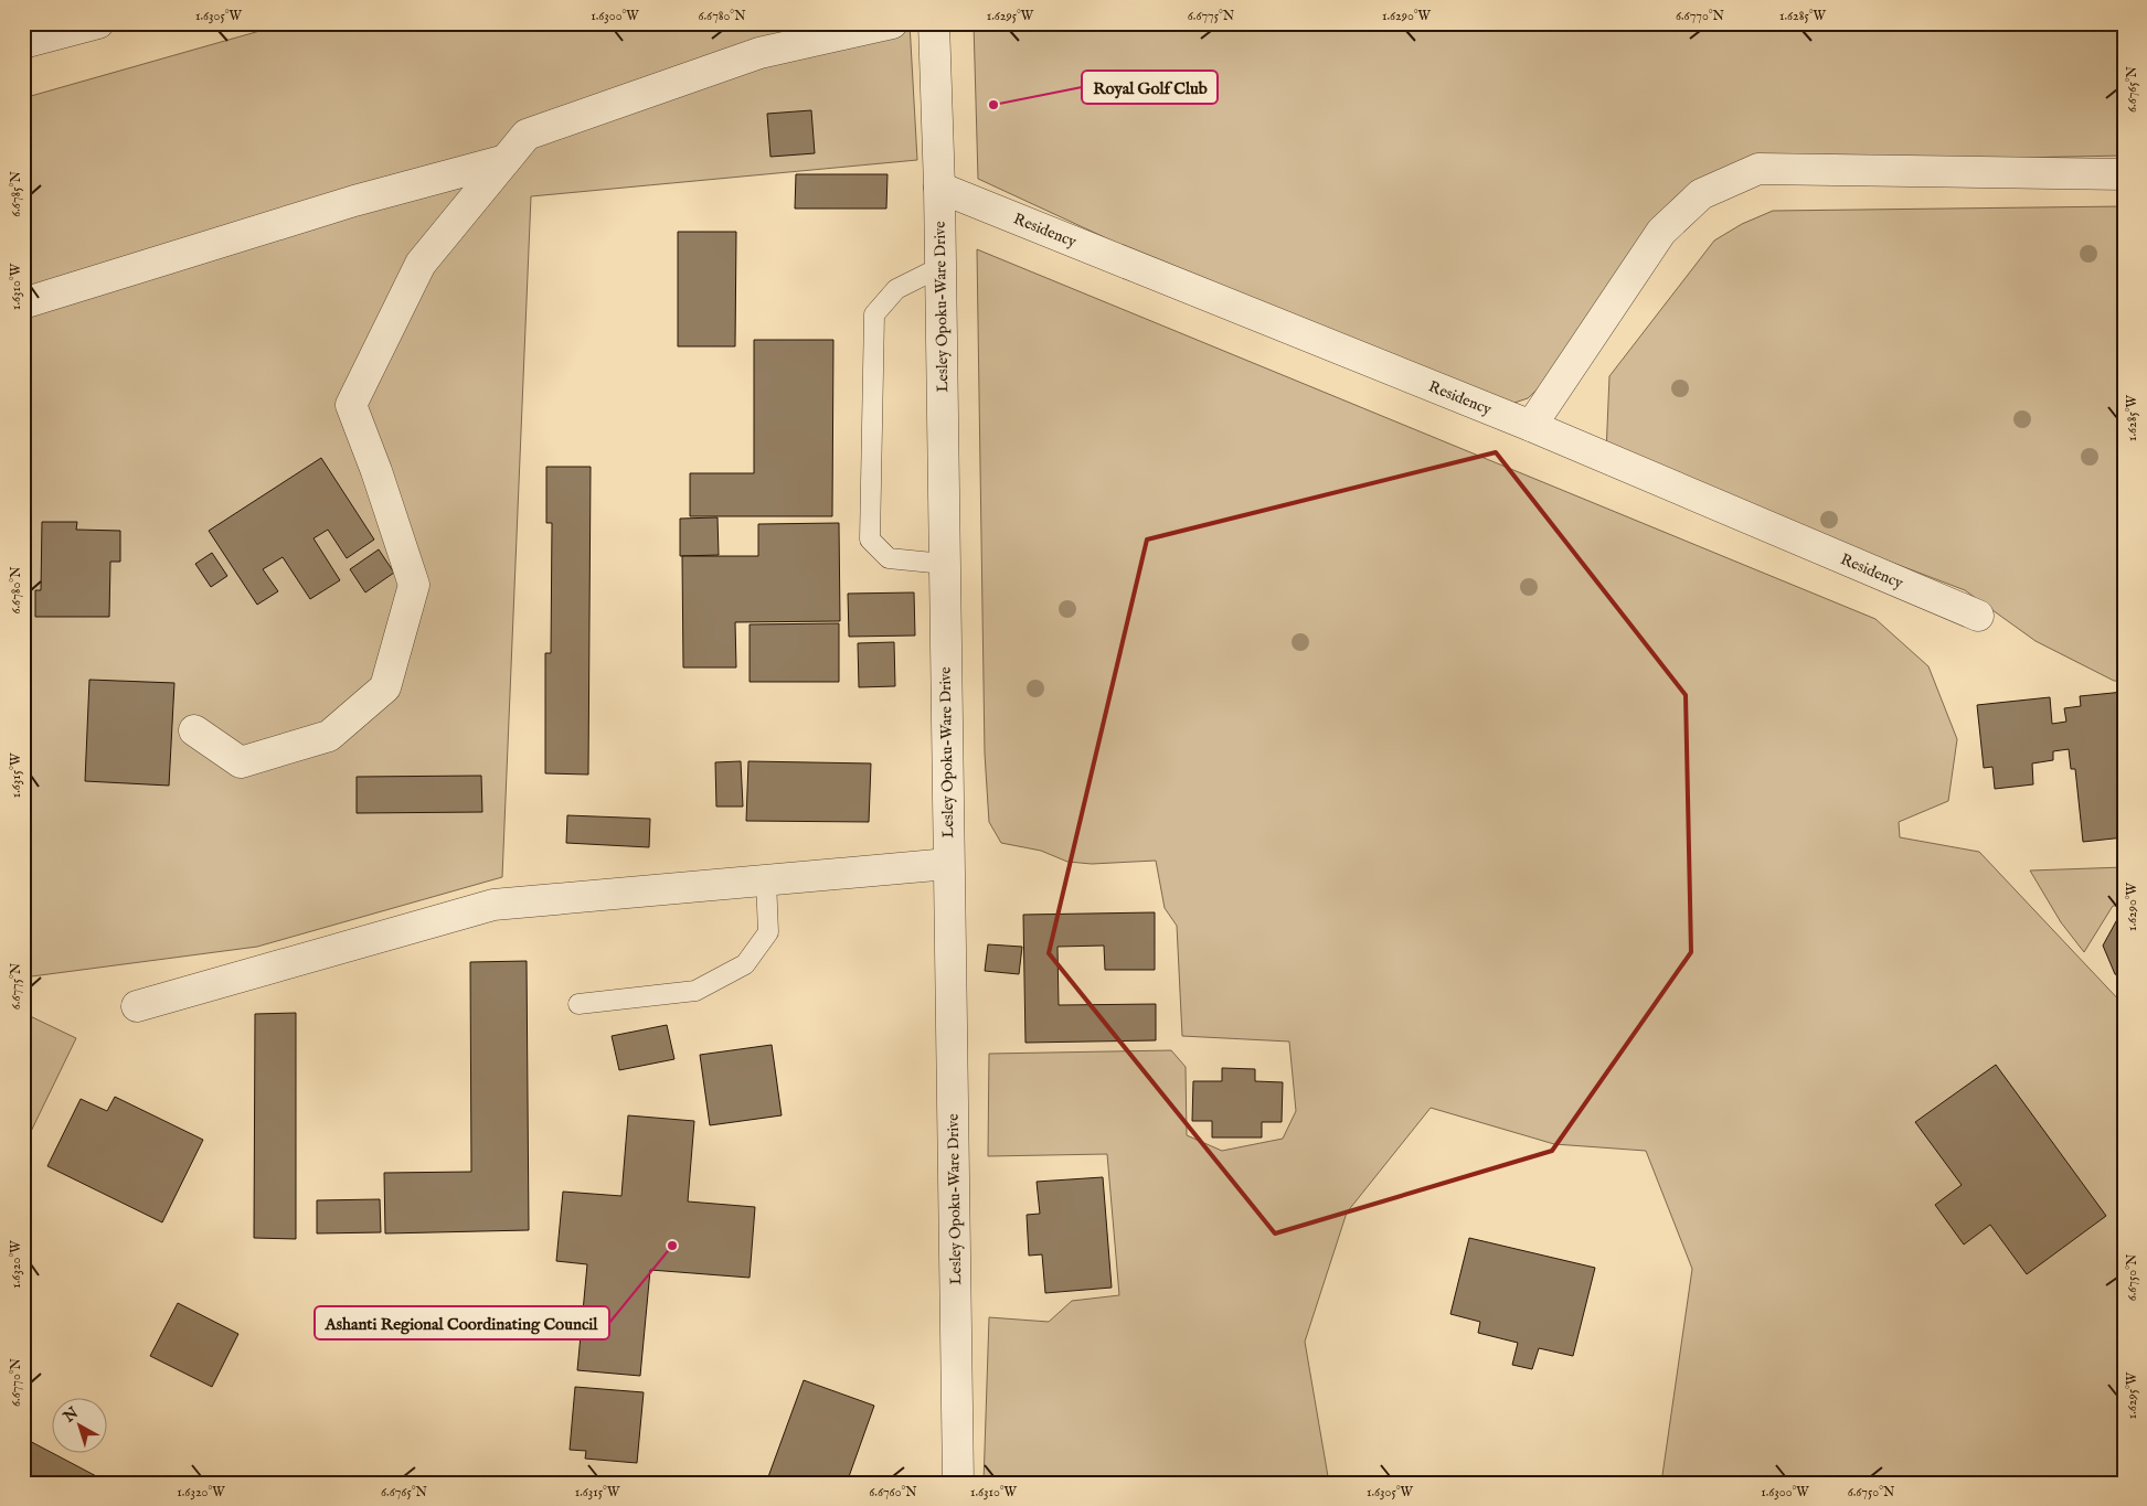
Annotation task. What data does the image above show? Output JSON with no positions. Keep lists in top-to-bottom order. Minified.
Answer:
{"streets":{"street":["Residency","Lesley Opoku-Ware Drive"]},"crossings":[["Residency","Lesley Opoku-Ware Drive"]],"places":["Royal Golf Club","Ashanti Regional Coordinating Council"],"north":"top left","coordinates":["1.6305°W","1.6300°W","6.6780°N","1.6295°W","6.6775°N","1.6290°W","6.6770°N","1.6285°W","6.6765°N","6.6785°N","1.6310°W","1.6315°W","1.6320°W","6.6750°N","6.6760°N"]}
